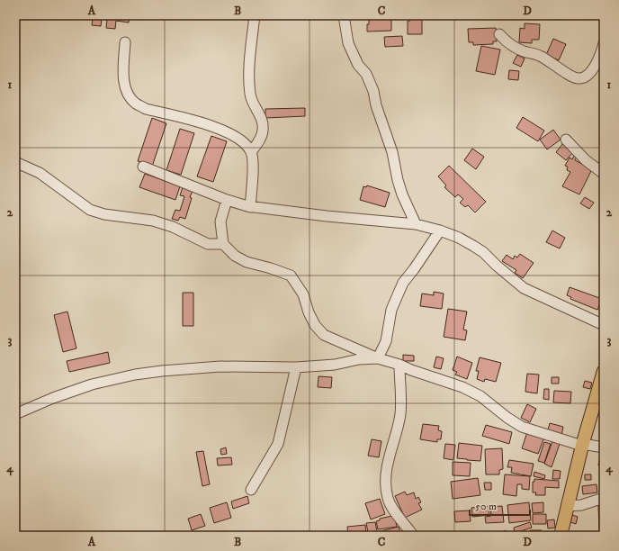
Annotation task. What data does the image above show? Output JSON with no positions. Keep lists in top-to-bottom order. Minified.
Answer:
{"scale_bar":"50 m","grid":{"columns":["A","B","C","D"],"rows":["1","2","3","4"]}}
